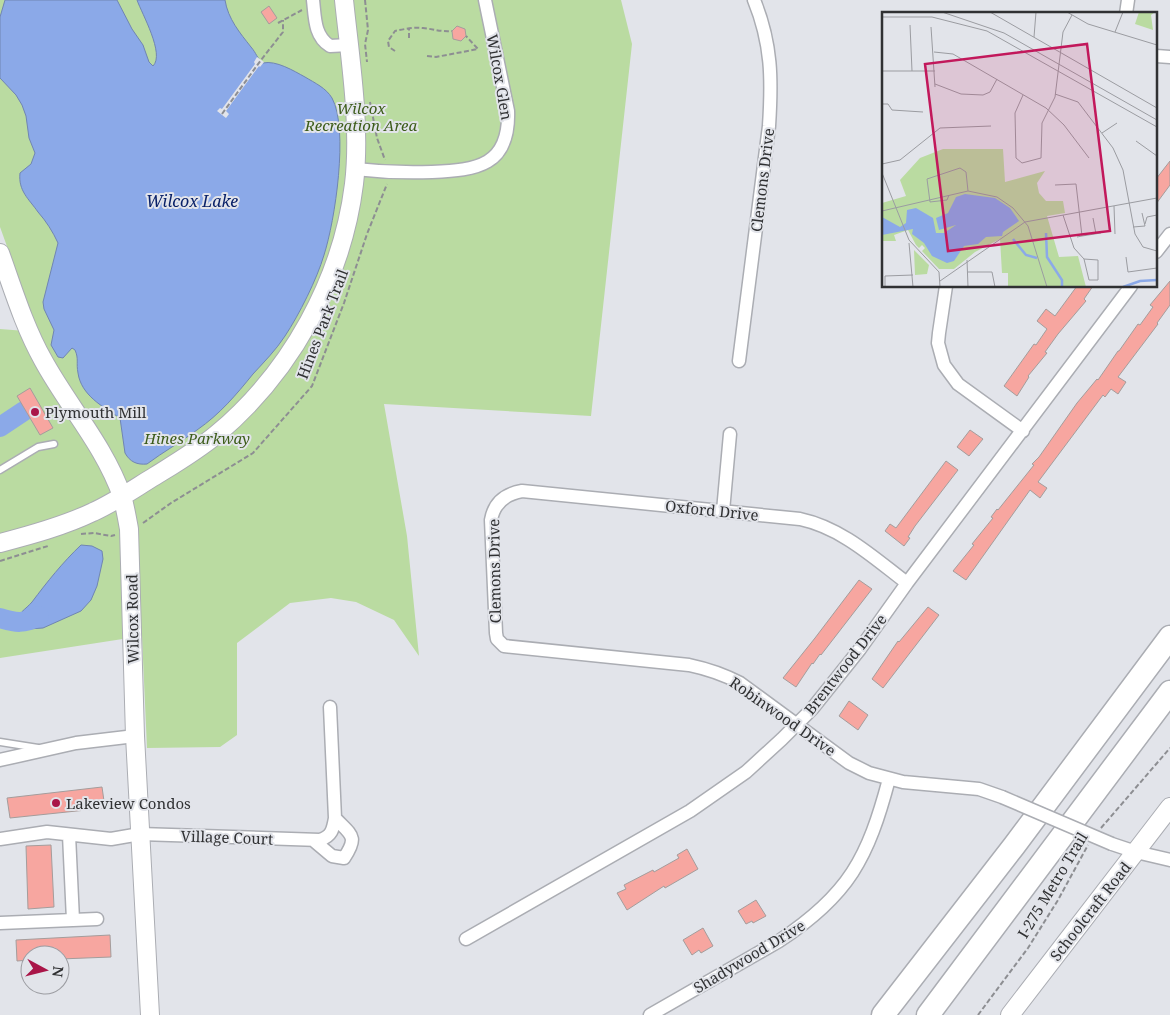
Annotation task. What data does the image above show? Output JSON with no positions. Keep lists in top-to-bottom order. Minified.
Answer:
{"streets":{"street":["Wilcox Glen","Clemons Drive","Oxford Drive","Wilcox Road","Brentwood Drive","Robinwood Drive","Village Court","Schoolcraft Road","Shadywood Drive"],"path":["Hines Park Trail","I-275 Metro Trail"]},"crossings":[["Wilcox Glen","Hines Park Trail"],["Clemons Drive","Oxford Drive"],["Clemons Drive","Robinwood Drive"],["Hines Park Trail","Wilcox Road"],["Oxford Drive","Brentwood Drive"],["Wilcox Road","Village Court"],["Brentwood Drive","Robinwood Drive"],["Robinwood Drive","Schoolcraft Road"],["Robinwood Drive","Shadywood Drive"]],"water":["Wilcox Lake"],"parks":["Wilcox Recreation Area","Hines Parkway"],"places":["Plymouth Mill","Lakeview Condos"],"north":"right"}
